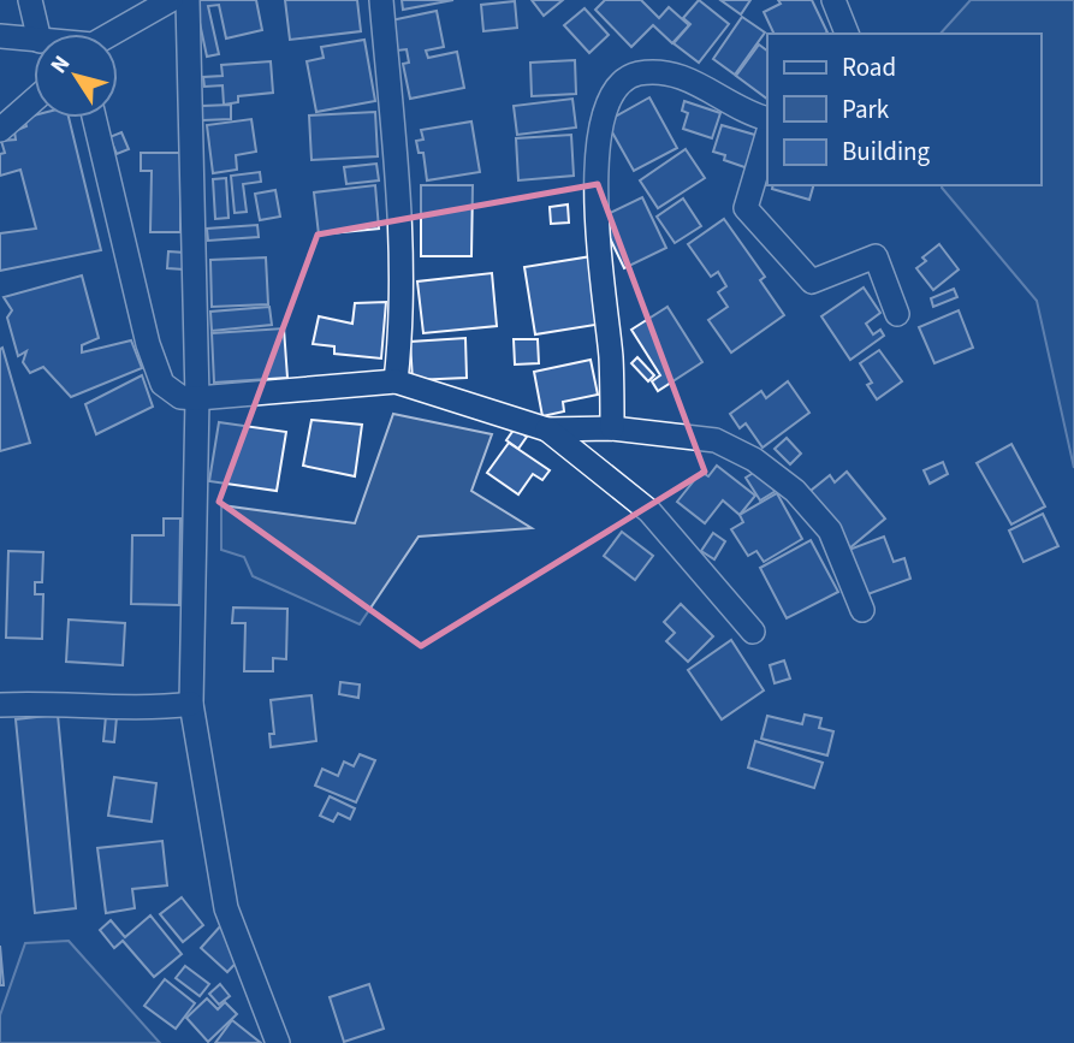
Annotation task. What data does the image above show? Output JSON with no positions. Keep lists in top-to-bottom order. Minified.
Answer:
{"legend":["Road","Park","Building"],"north":"top left"}
